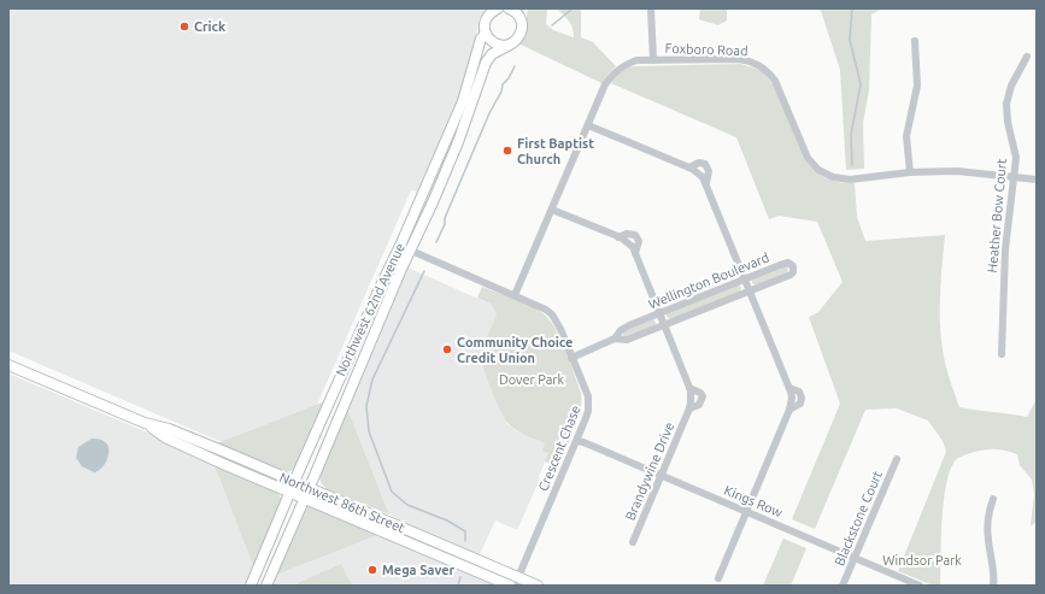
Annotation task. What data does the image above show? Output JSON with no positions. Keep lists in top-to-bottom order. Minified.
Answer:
{"streets":{"street":["Foxboro Road","Heather Bow Court","Wellington Boulevard","Northwest 62nd Avenue","Crescent Chase","Brandywine Drive","Kings Row","Northwest 86th Street","Blackstone Court"]},"crossings":[["Foxboro Road","Heather Bow Court"],["Foxboro Road","Crescent Chase"],["Foxboro Road","Brandywine Drive"],["Wellington Boulevard","Crescent Chase"],["Wellington Boulevard","Brandywine Drive"],["Northwest 62nd Avenue","Crescent Chase"],["Northwest 62nd Avenue","Northwest 86th Street"],["Crescent Chase","Kings Row"],["Crescent Chase","Northwest 86th Street"],["Brandywine Drive","Kings Row"],["Kings Row","Blackstone Court"]],"parks":["Dover Park","Windsor Park"],"places":["Crick","First Baptist Church","Community Choice Credit Union","Mega Saver"]}
